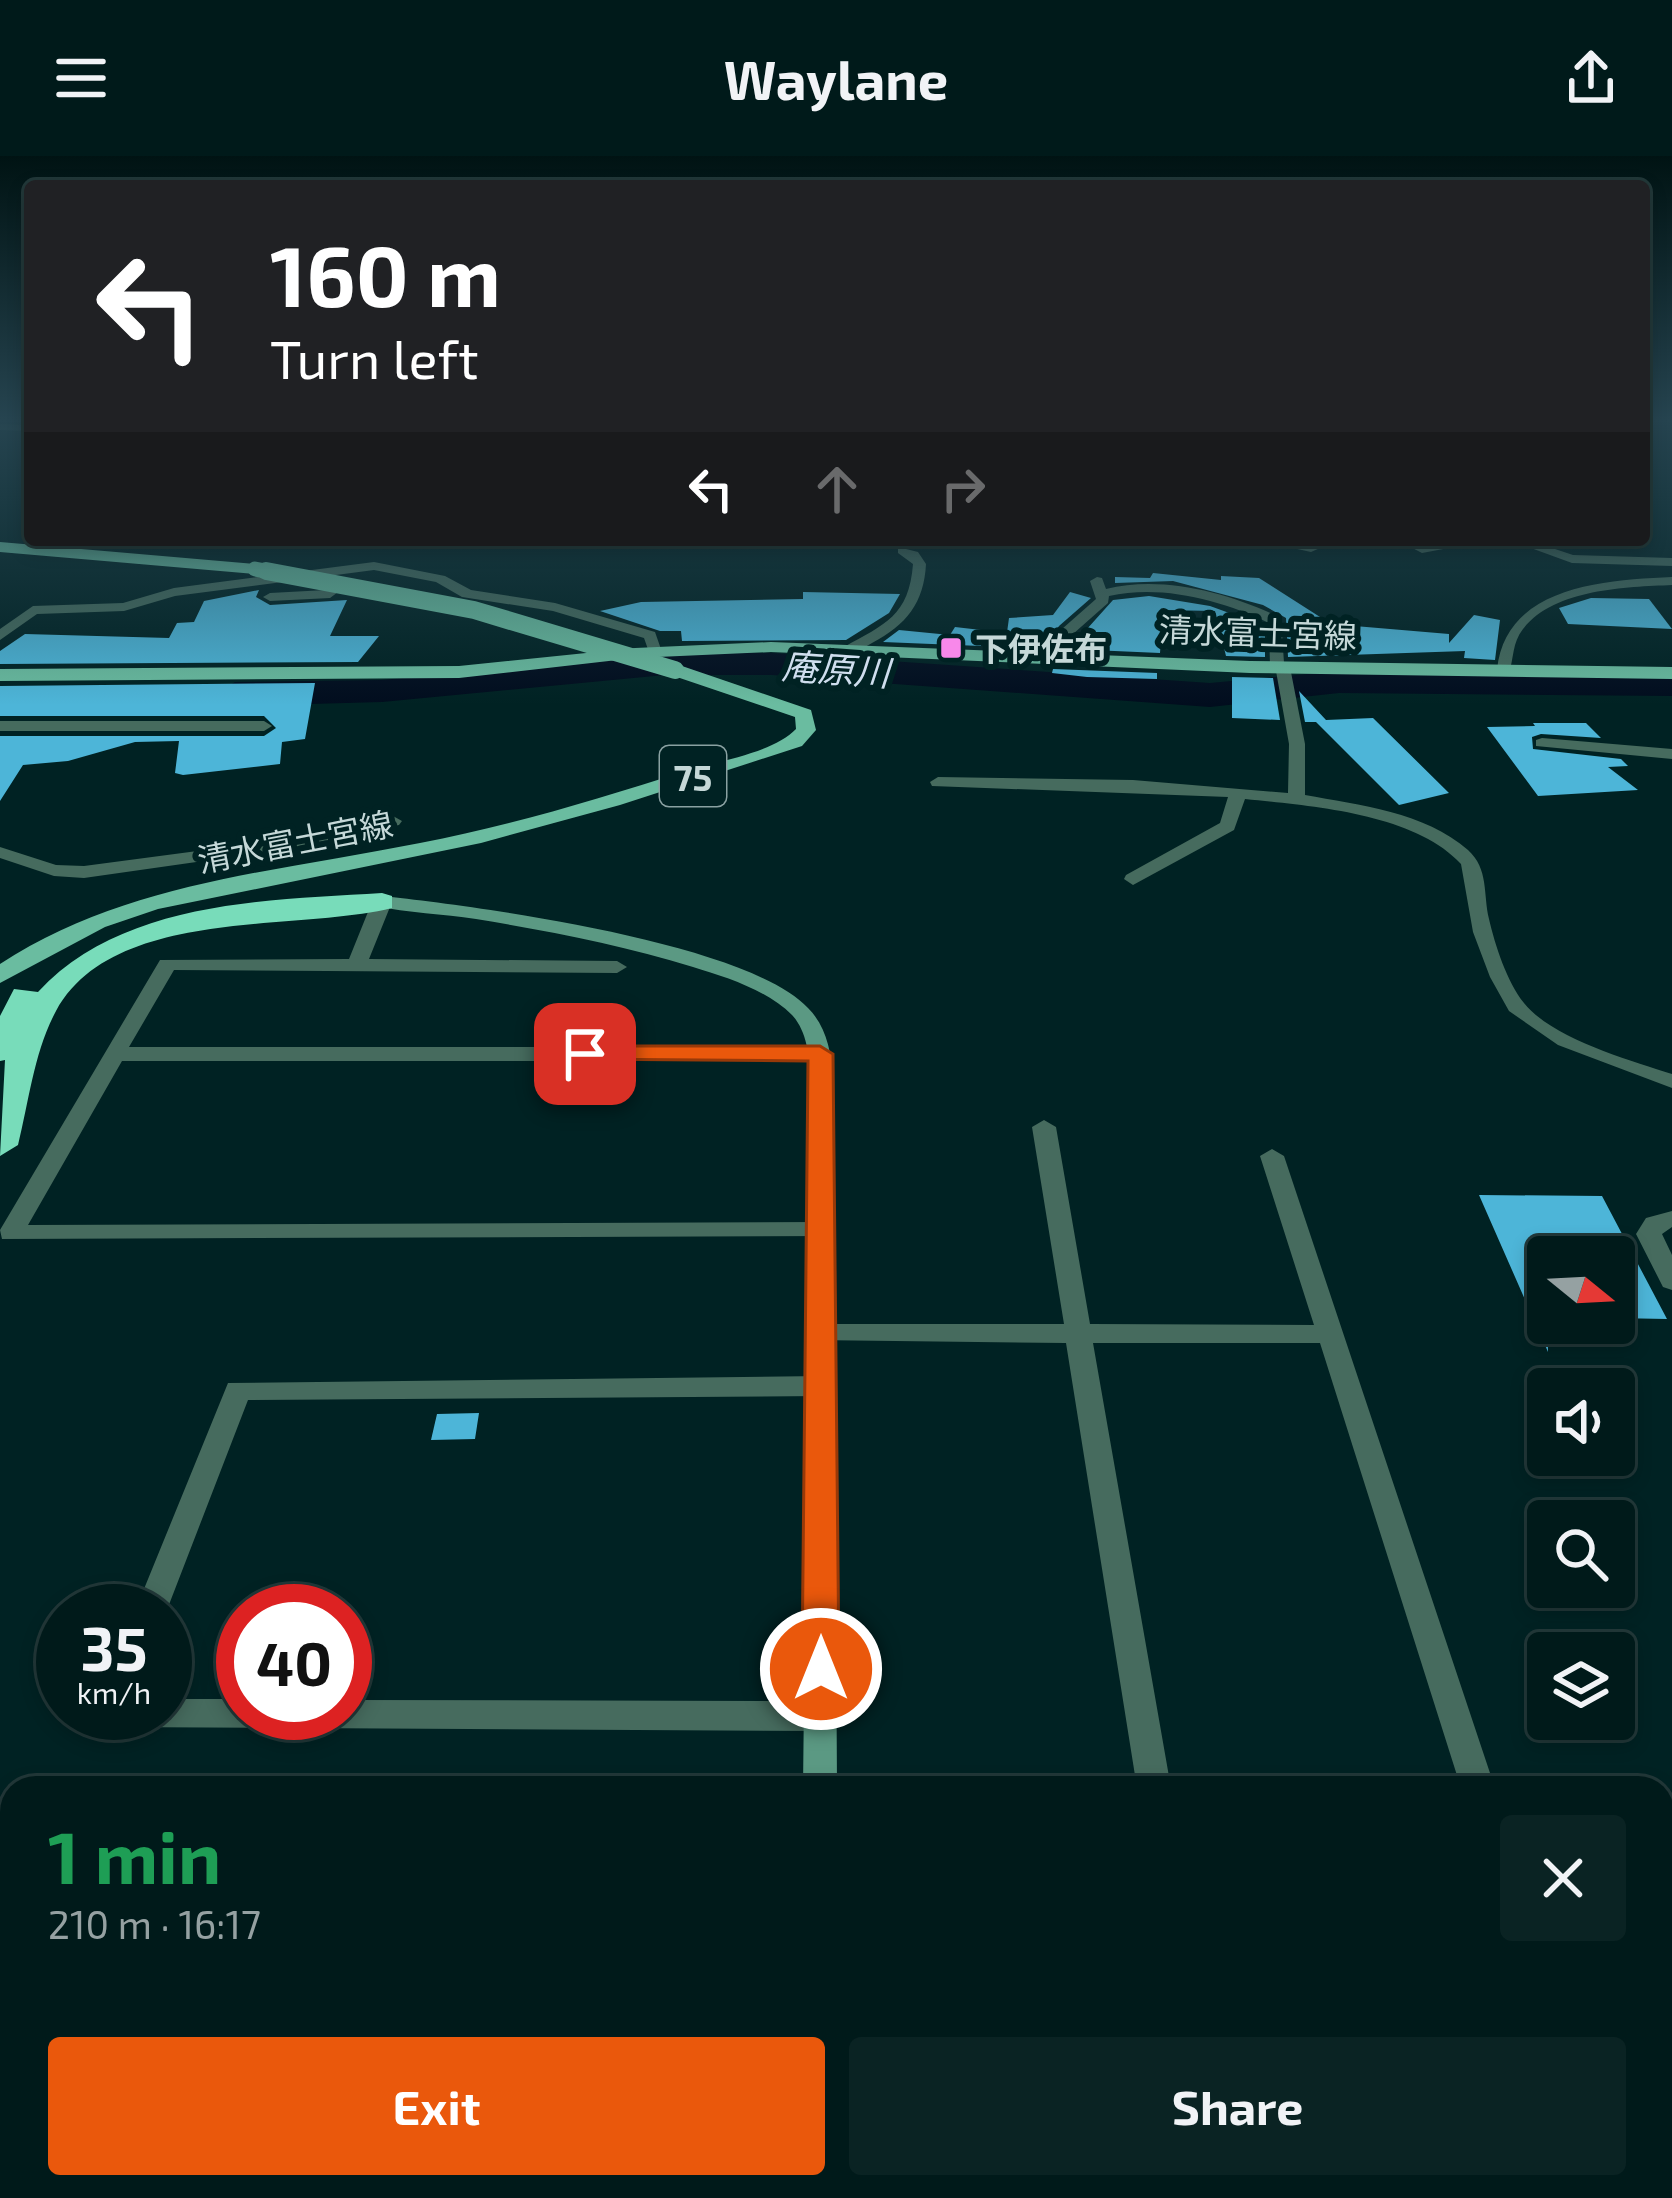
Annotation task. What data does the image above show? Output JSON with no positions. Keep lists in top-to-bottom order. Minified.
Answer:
{"streets":{"main road":["清水富士宮線","75"]},"water":["庵原川"],"places":{"transit":["下伊佐布"]},"north":"right","page":{"header":"Waylane","turn":["160 m","Turn left"],"speed":"35 km/h","limit":"40","heading":["1 min","210 m · 16:17"],"buttons":["Exit","Share"]}}
